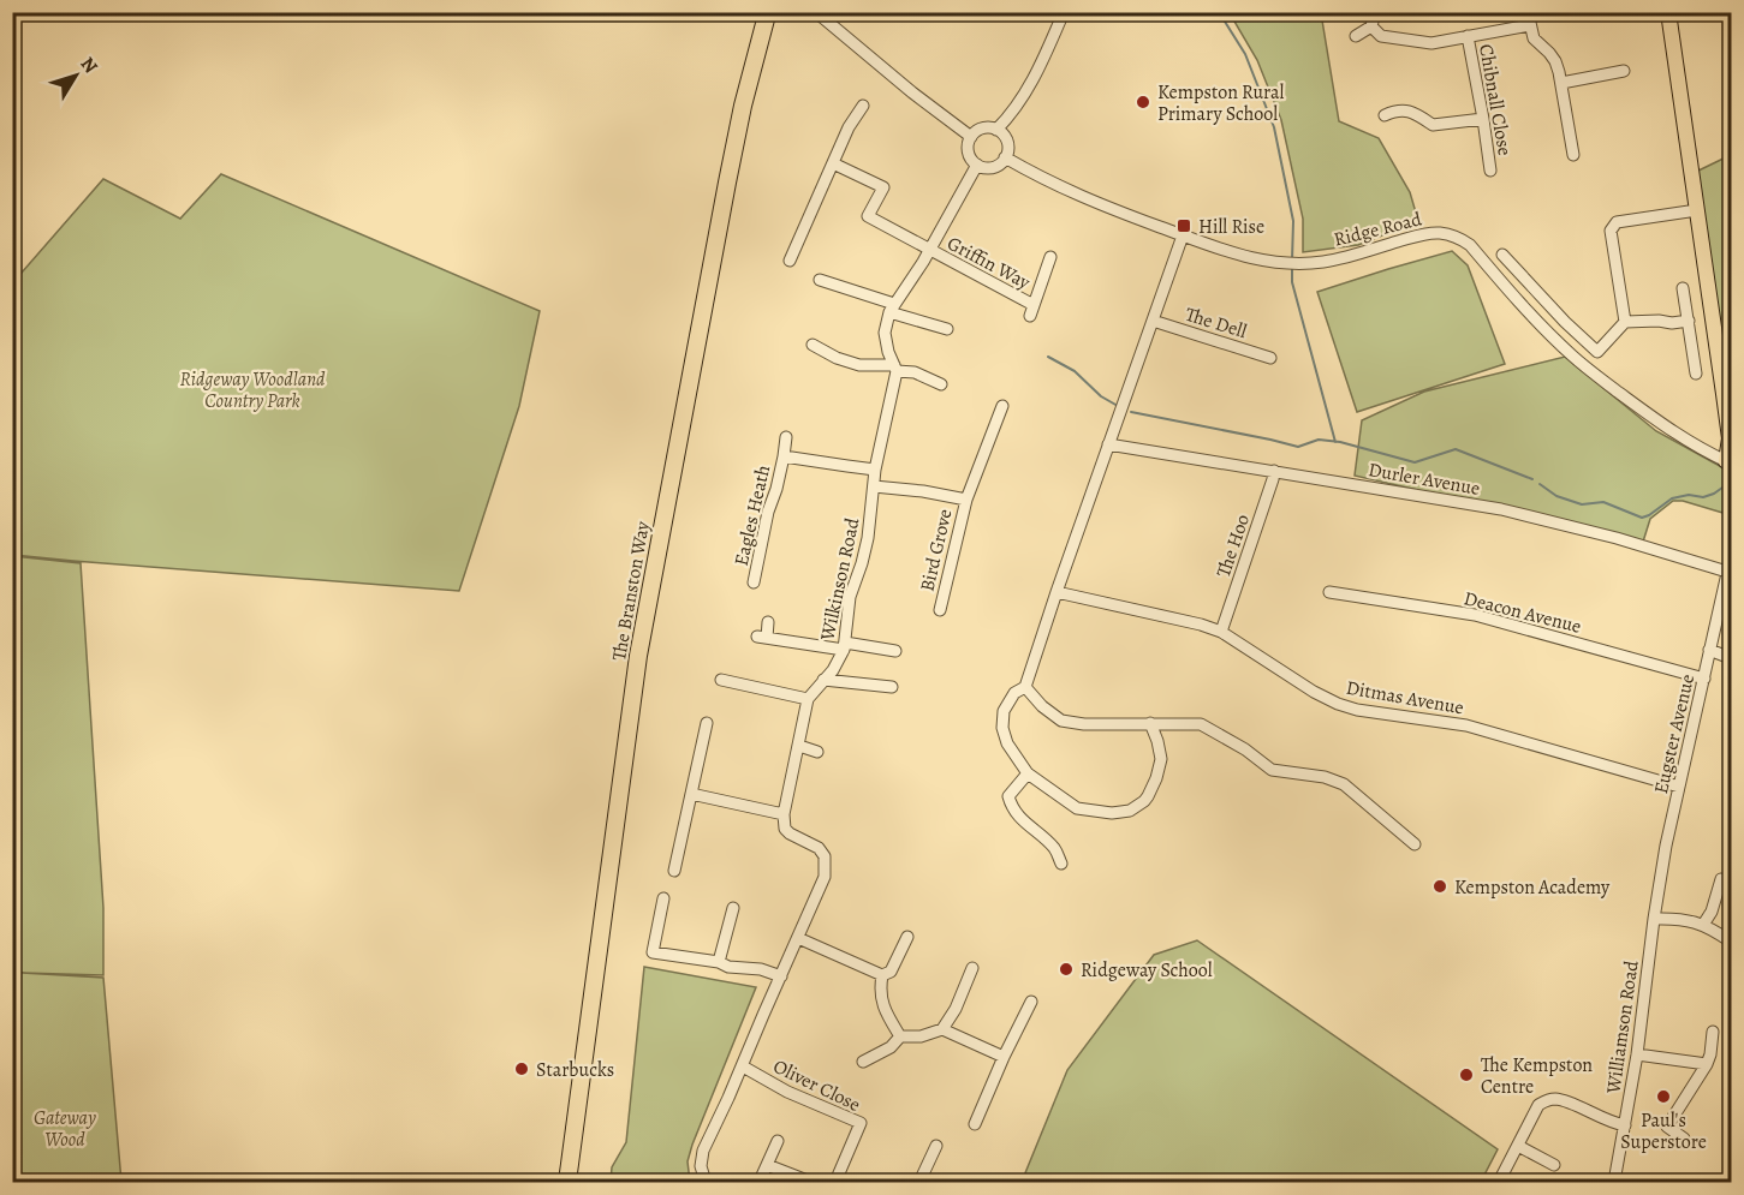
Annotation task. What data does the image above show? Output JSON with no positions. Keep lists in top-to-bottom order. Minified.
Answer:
{"streets":{"highway":["The Branston Way"],"street":["Chibnall Close","Ridge Road","Griffin Way","The Dell","Durler Avenue","Eagles Heath","The Hoo","Bird Grove","Wilkinson Road","Deacon Avenue","Ditmas Avenue","Eugster Avenue","Williamson Road","Oliver Close"]},"crossings":[["Durler Avenue","The Hoo"],["Durler Avenue","Eugster Avenue"],["Eagles Heath","Wilkinson Road"],["The Hoo","Ditmas Avenue"],["Bird Grove","Wilkinson Road"],["Deacon Avenue","Eugster Avenue"],["Ditmas Avenue","Eugster Avenue"],["Eugster Avenue","Williamson Road"]],"parks":["Ridgeway Woodland Country Park","Gateway Wood"],"places":{"other":["Kempston Rural Primary School","Kempston Academy","Ridgeway School","Starbucks","The Kempston Centre","Paul's Superstore"],"transit":["Hill Rise"]},"north":"top right"}
